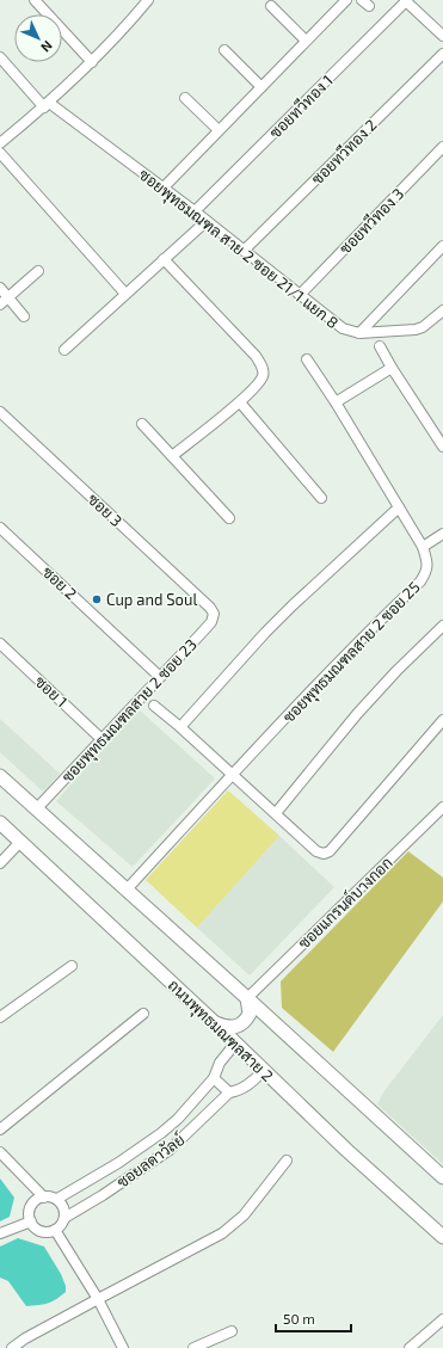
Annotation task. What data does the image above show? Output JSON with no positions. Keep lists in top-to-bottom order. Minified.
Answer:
{"streets":{"main road":["ถนนพุทธมณฑลสาย 2"],"street":["ซอยทวีทอง 1","ซอยทวีทอง 2","ซอยทวีทอง 3","ซอยพุทธมณฑล สาย 2 ซอย 21/1 แยก 8","ซอย 3","ซอย 2","ซอยพุทธมณฑลสาย 2 ซอย 25","ซอย 1","ซอยพุทธมณฑลสาย 2 ซอย 23","ซอยแกรนด์บางกอก","ซอยลดาวัลย์"]},"crossings":[["ซอยทวีทอง 1","ซอยพุทธมณฑล สาย 2 ซอย 21/1 แยก 8"],["ซอยทวีทอง 2","ซอยพุทธมณฑล สาย 2 ซอย 21/1 แยก 8"],["ซอยทวีทอง 3","ซอยพุทธมณฑล สาย 2 ซอย 21/1 แยก 8"],["ซอย 3","ซอยพุทธมณฑลสาย 2 ซอย 23"],["ซอย 2","ซอยพุทธมณฑลสาย 2 ซอย 23"],["ซอย 1","ซอยพุทธมณฑลสาย 2 ซอย 23"],["ถนนพุทธมณฑลสาย 2","ซอยลดาวัลย์"]],"places":["Cup and Soul"],"scale_bar":"50 m","north":"bottom right"}
